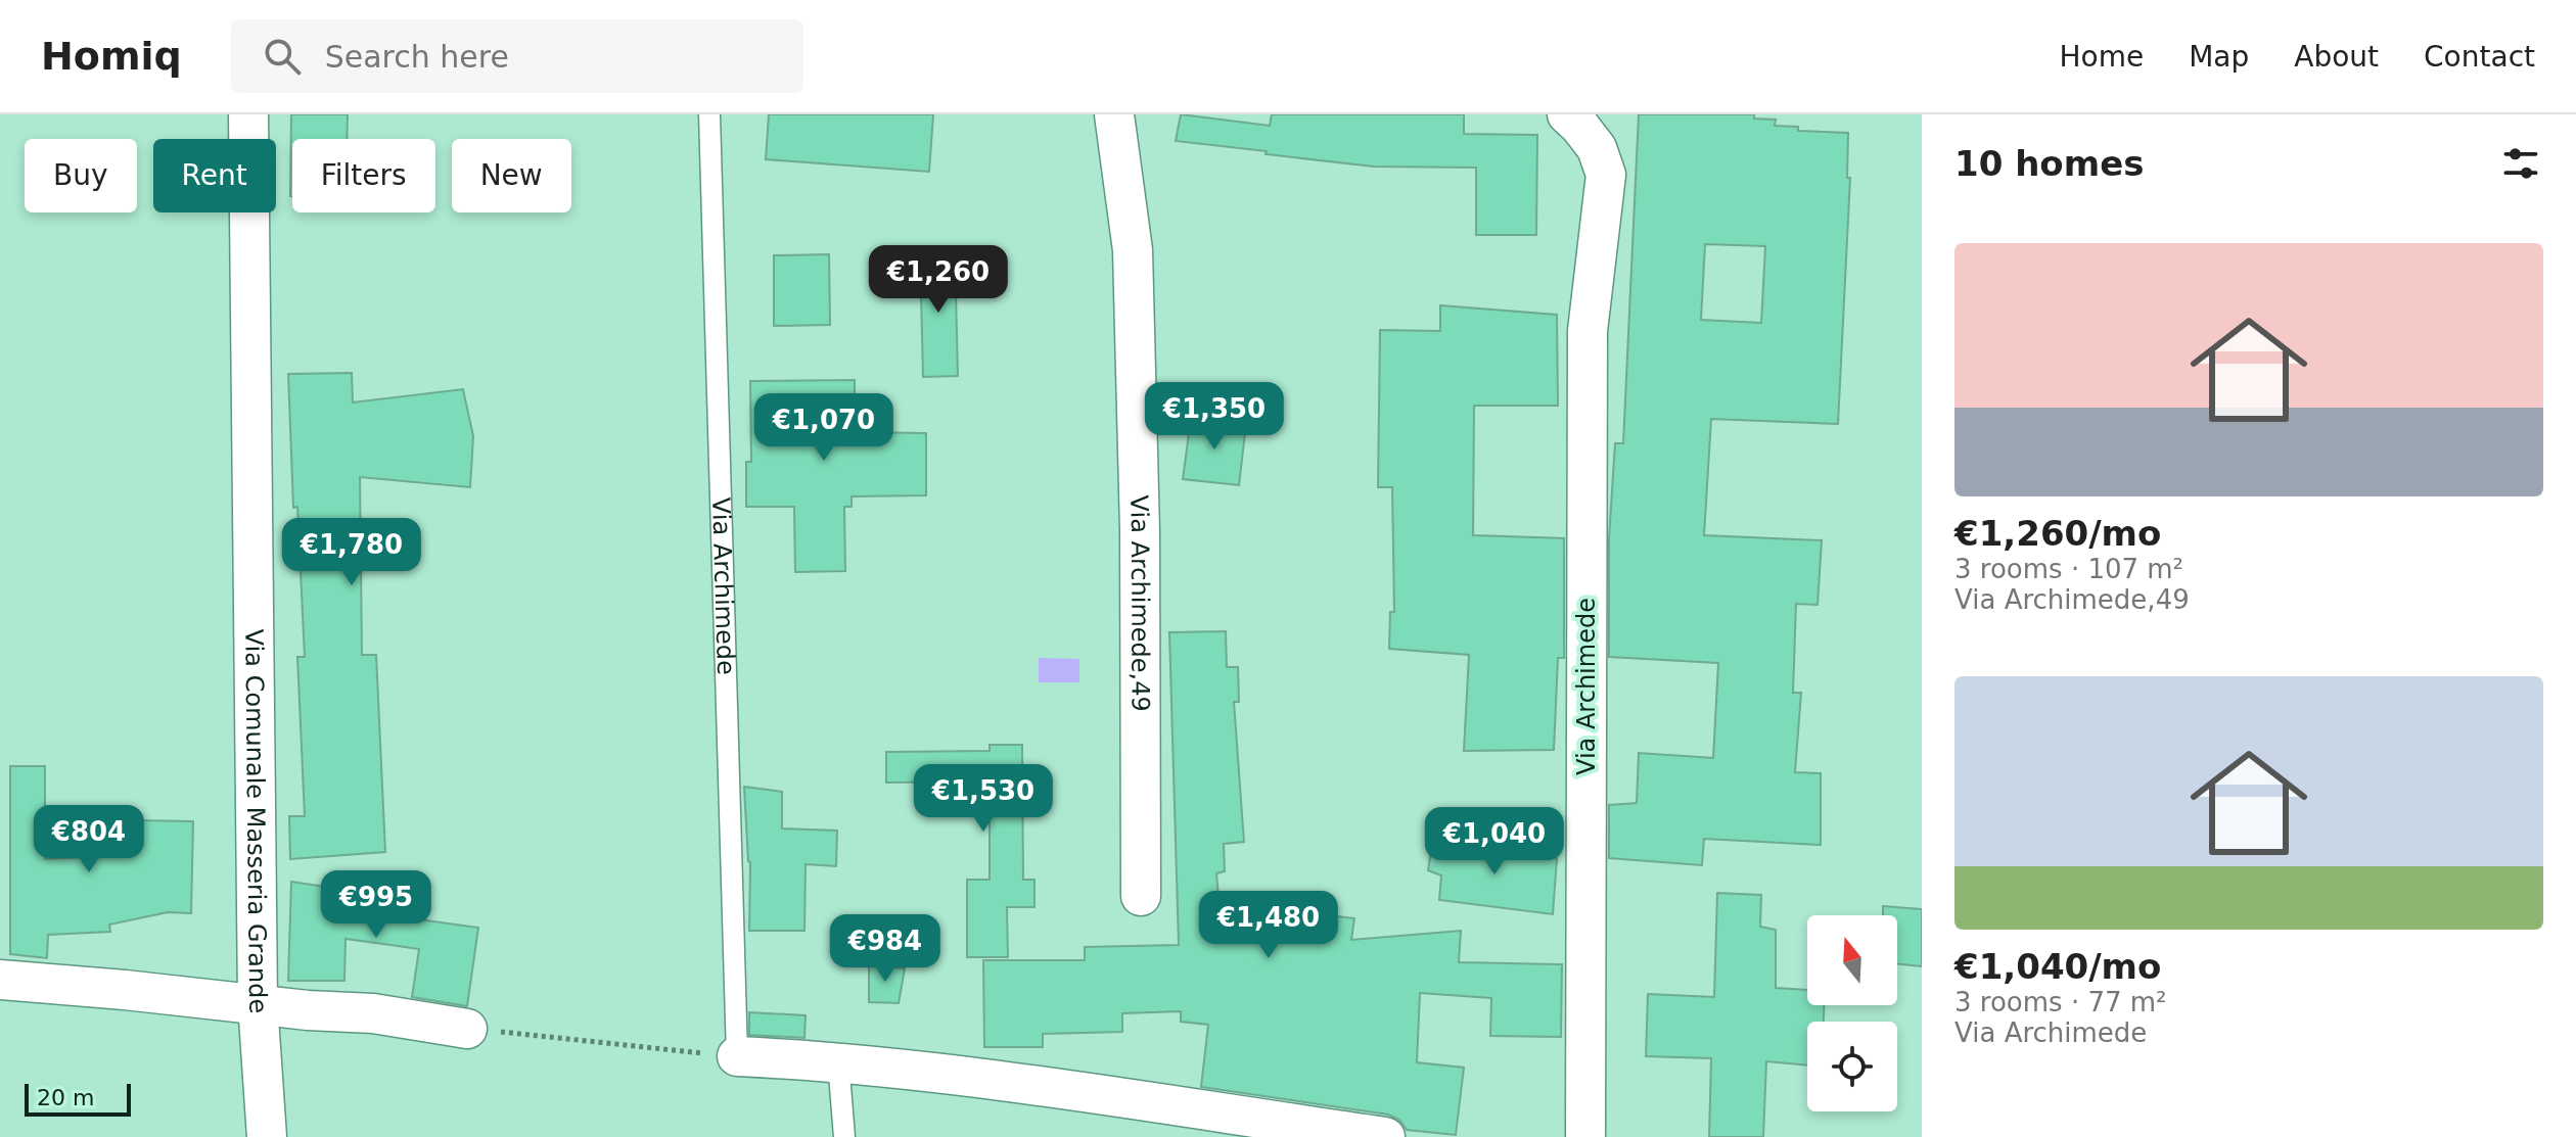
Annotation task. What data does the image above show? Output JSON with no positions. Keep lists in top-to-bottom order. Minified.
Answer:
{"streets":{"street":["Via Archimede","Via Archimede,49","Via Comunale Masseria Grande"]},"scale_bar":"20 m","north":"top","page":{"header":"Homiq","search":"Search here","nav":["Home","Map","About","Contact"],"heading":"10 homes","chip":["Buy","Rent","Filters","New"],"list":[{"name":"€1,260/mo","note":"3 rooms · 107 m² · Via Archimede,49"},{"name":"€1,040/mo","note":"3 rooms · 77 m² · Via Archimede"}],"price":["€1,260","€1,350","€1,070","€1,780","€1,530","€804","€1,040","€995","€1,480","€984"],"scale":"20 m"}}
